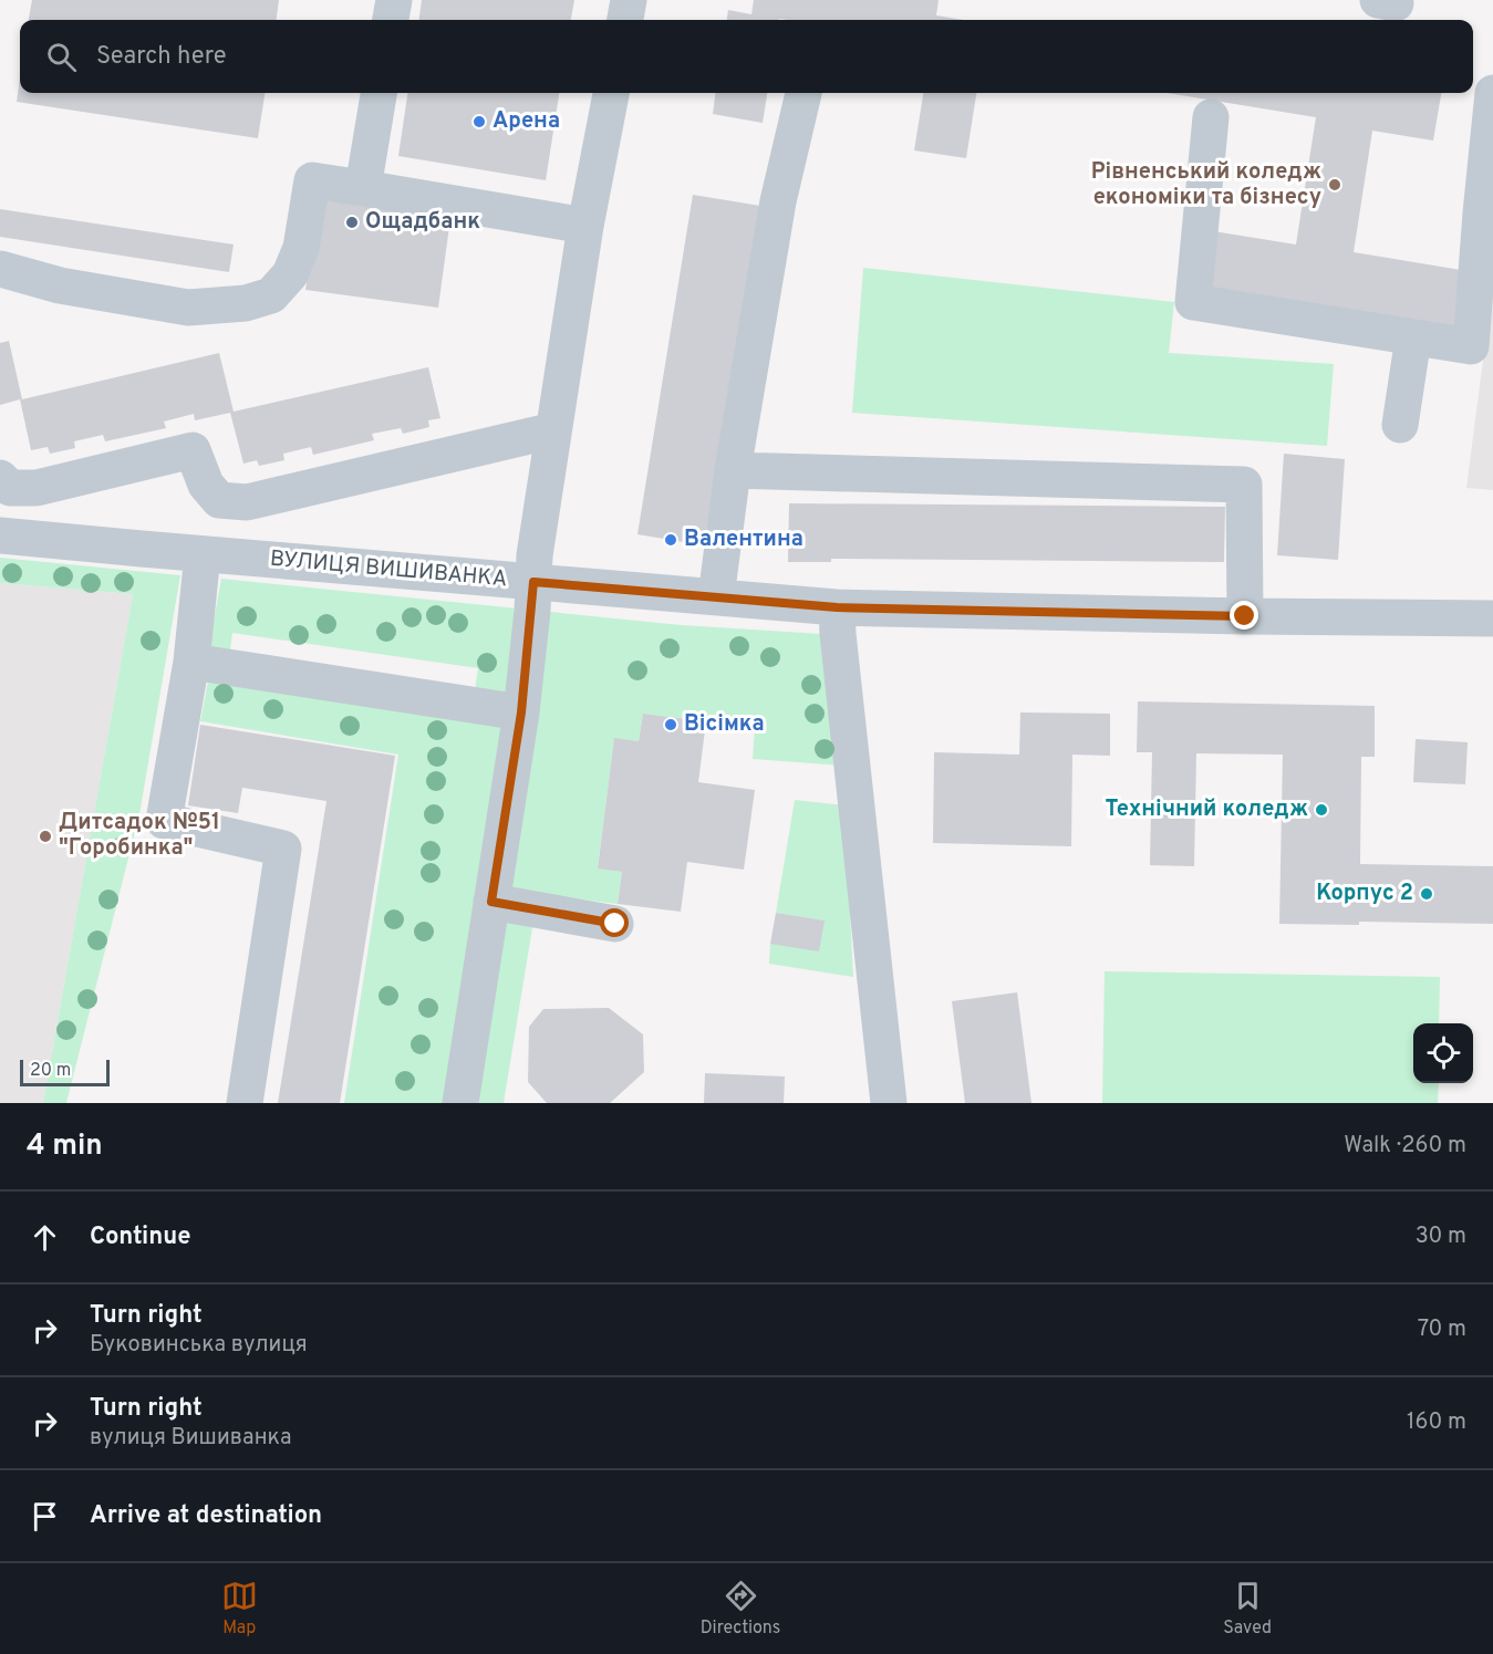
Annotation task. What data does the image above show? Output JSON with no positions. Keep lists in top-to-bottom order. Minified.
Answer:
{"streets":{"street":["ВУЛИЦЯ ВИШИВАНКА"]},"places":["Арена","Рівненський коледж економіки та бізнесу","Ощадбанк","Валентина","Вiсiмка","Технічний коледж","Дитсадок №51 \"Горобинка\"","Корпус 2"],"scale_bar":"20 m","page":{"search":"Search here","scale":"20 m","heading":["4 min","Walk · 260 m"],"list":[["Continue","30 m"],["Turn right","Буковинська вулиця","70 m"],["Turn right","вулиця Вишиванка","160 m"],"Arrive at destination"],"nav":["Map","Directions","Saved"]}}
